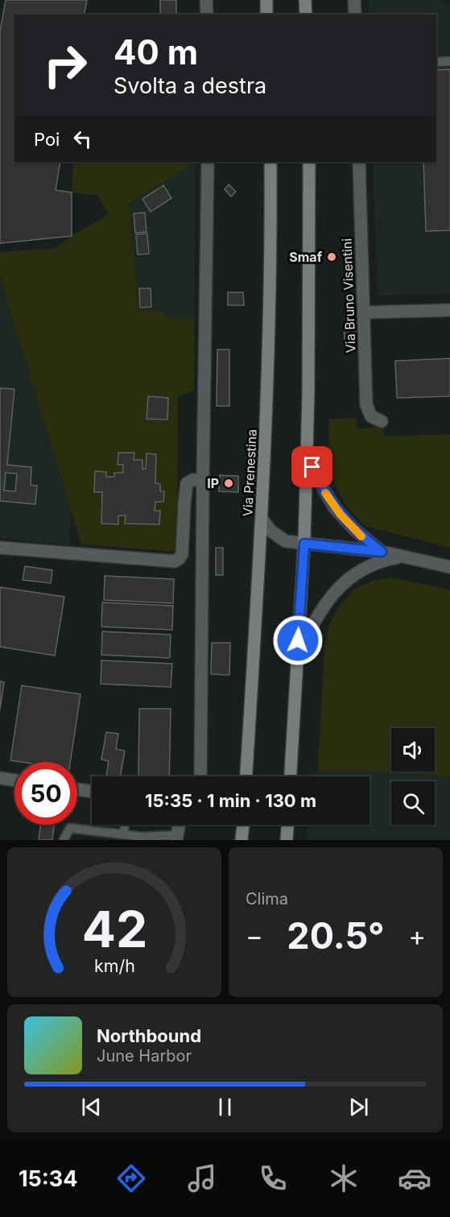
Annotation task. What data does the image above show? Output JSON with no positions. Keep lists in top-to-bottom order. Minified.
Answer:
{"streets":{"main road":["Via Prenestina"],"street":["Via Bruno Visentini"]},"places":["Smaf","IP"],"page":{"turn":["40 m","Svolta a destra"],"then":"Poi","limit":"50","trip":"15:35 · 1 min · 130 m","tile":"Clima","heat":["−","20.5°","+"],"song":["Northbound","June Harbor"],"tabs":"15:34","gauge":["42","km/h"]}}
